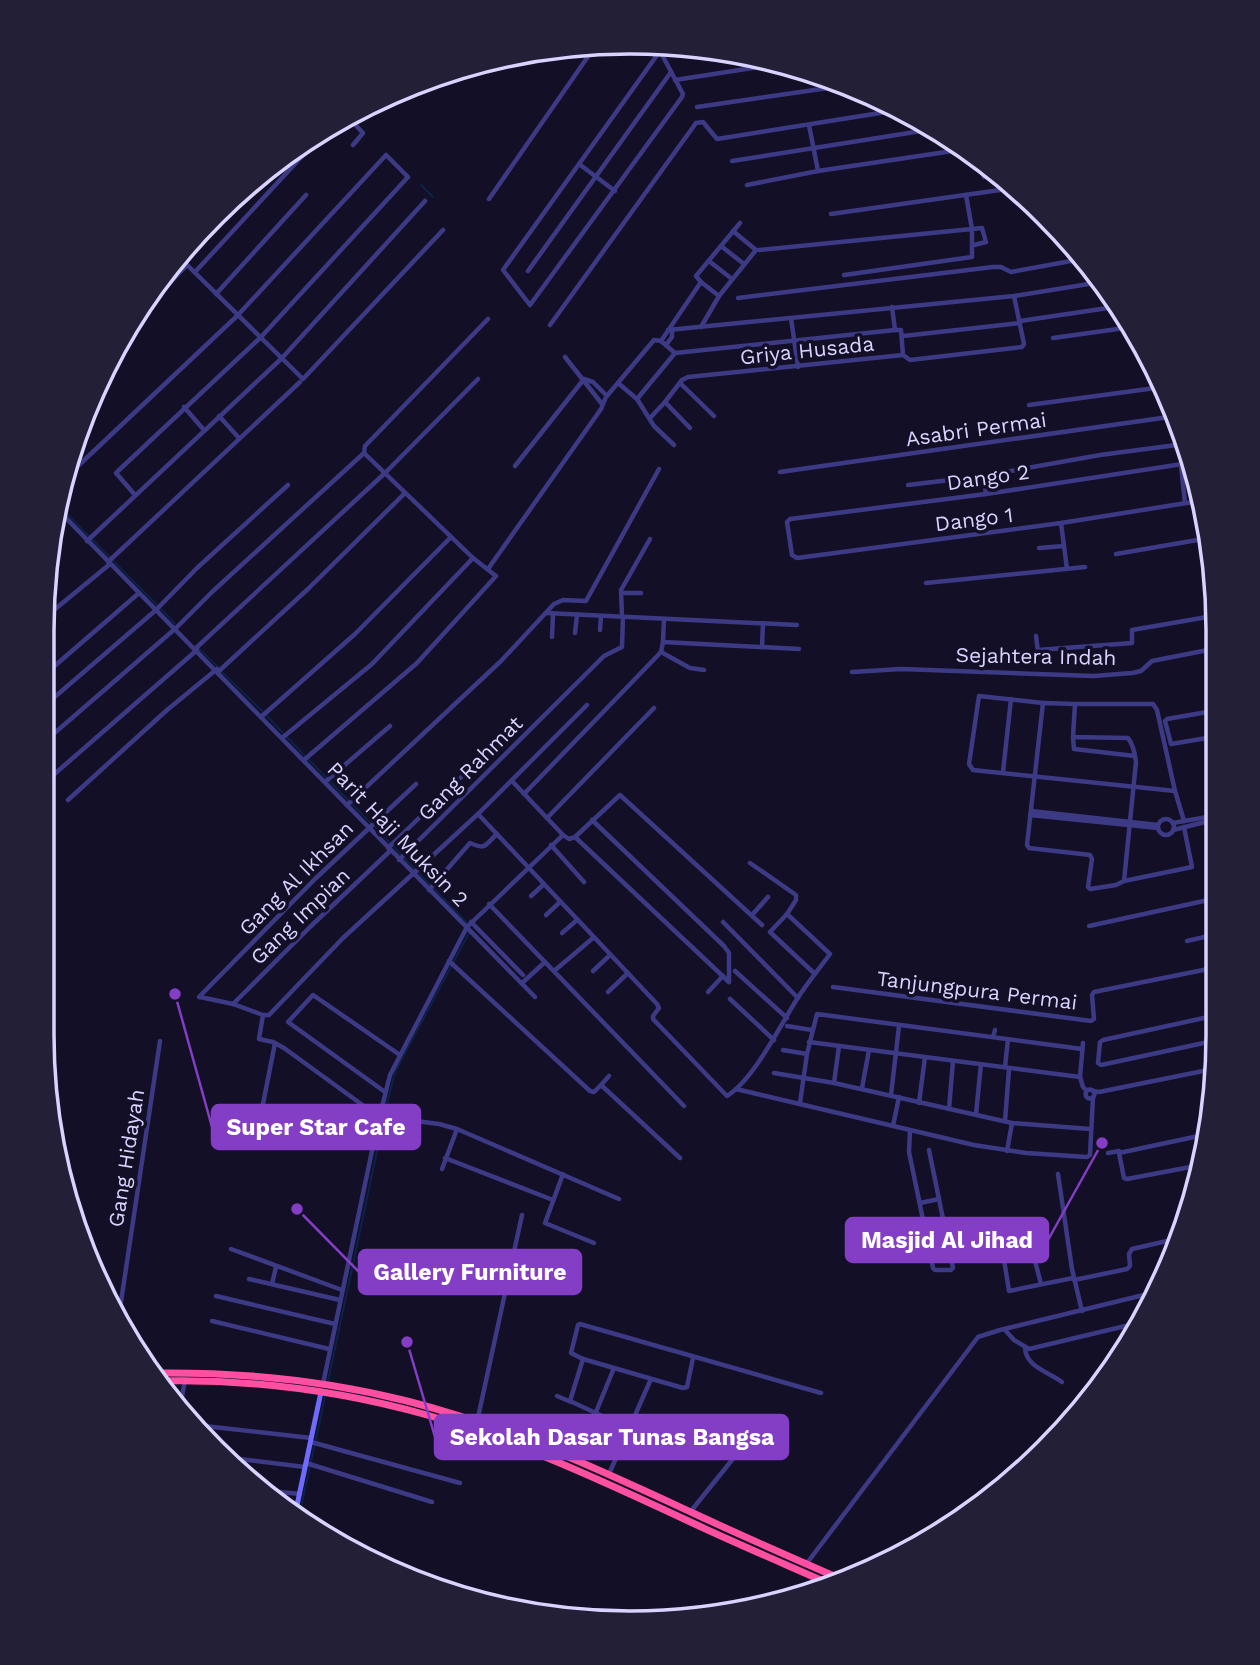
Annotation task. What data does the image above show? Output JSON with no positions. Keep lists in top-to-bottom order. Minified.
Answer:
{"streets":{"street":["Griya Husada","Asabri Permai","Dango 2","Dango 1","Sejahtera Indah","Gang Rahmat","Parit Haji Muksin 2","Gang Al Ikhsan","Gang Impian","Tanjungpura Permai","Gang Hidayah"]},"crossings":[["Dango 2","Dango 1"],["Gang Rahmat","Parit Haji Muksin 2"],["Parit Haji Muksin 2","Gang Al Ikhsan"],["Parit Haji Muksin 2","Gang Impian"],["Gang Al Ikhsan","Gang Impian"]],"places":["Super Star Cafe","Masjid Al Jihad","Gallery Furniture","Sekolah Dasar Tunas Bangsa"]}
